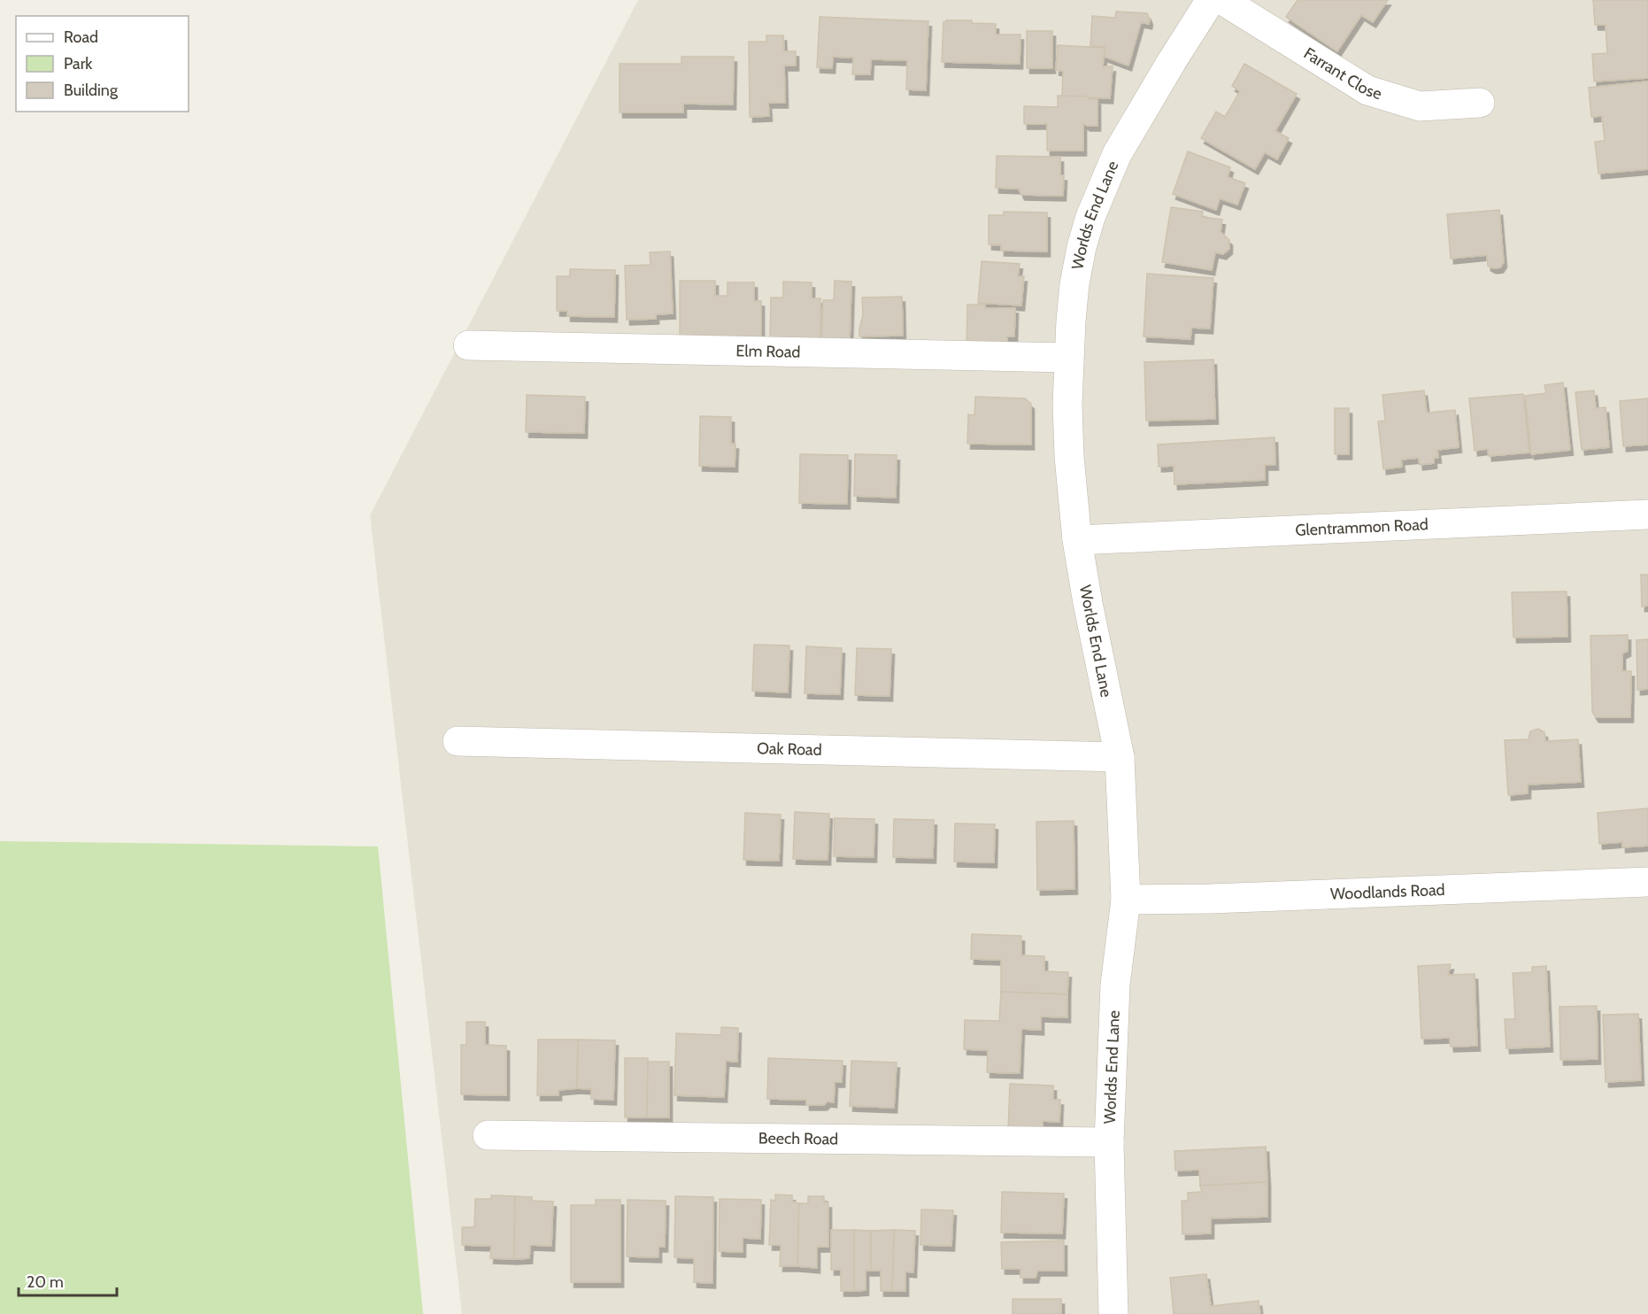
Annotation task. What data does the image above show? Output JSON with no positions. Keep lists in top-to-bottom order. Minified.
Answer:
{"streets":{"street":["Farrant Close","Worlds End Lane","Elm Road","Glentrammon Road","Oak Road","Woodlands Road","Beech Road"]},"crossings":[["Worlds End Lane","Elm Road"],["Worlds End Lane","Glentrammon Road"],["Worlds End Lane","Oak Road"],["Worlds End Lane","Woodlands Road"],["Worlds End Lane","Beech Road"]],"legend":["Road","Park","Building"],"scale_bar":"20 m"}
